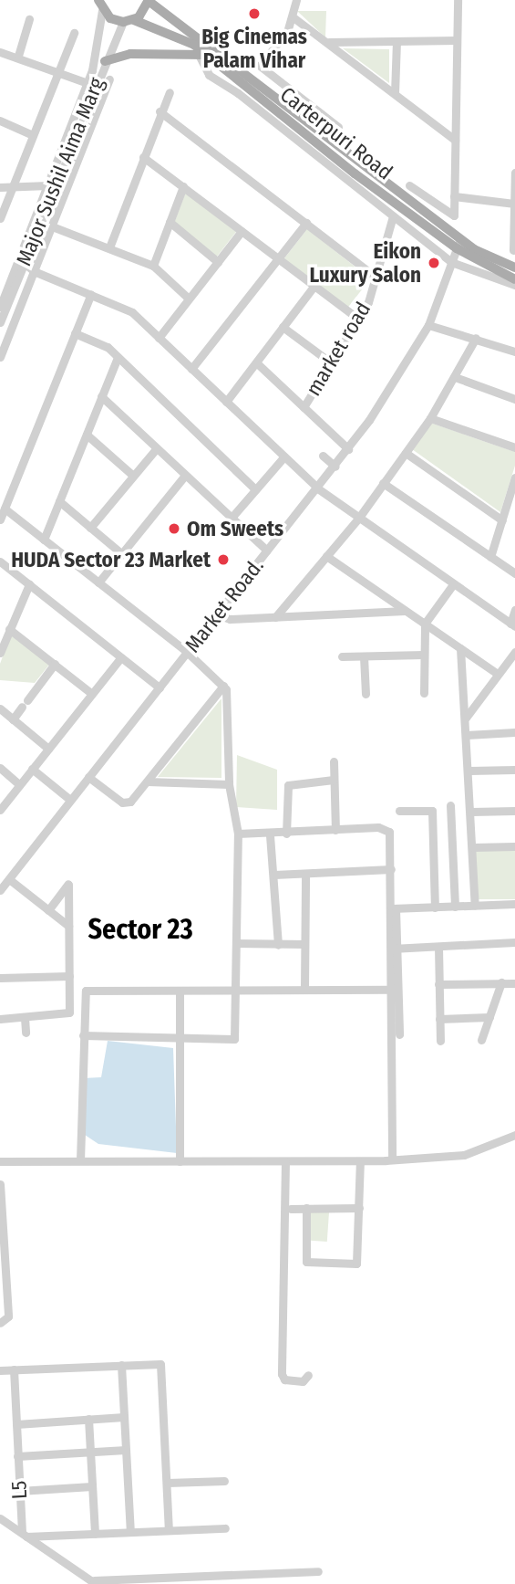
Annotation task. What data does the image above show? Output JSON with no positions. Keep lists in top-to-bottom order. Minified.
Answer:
{"streets":{"main road":["Carterpuri Road"],"street":["Major Sushil Aima Marg","market road","Market Road.","L5"]},"crossings":[["Carterpuri Road","Market Road."]],"districts":["Sector 23"],"places":["Big Cinemas Palam Vihar","Eikon Luxury Salon","Om Sweets","HUDA Sector 23 Market"]}
